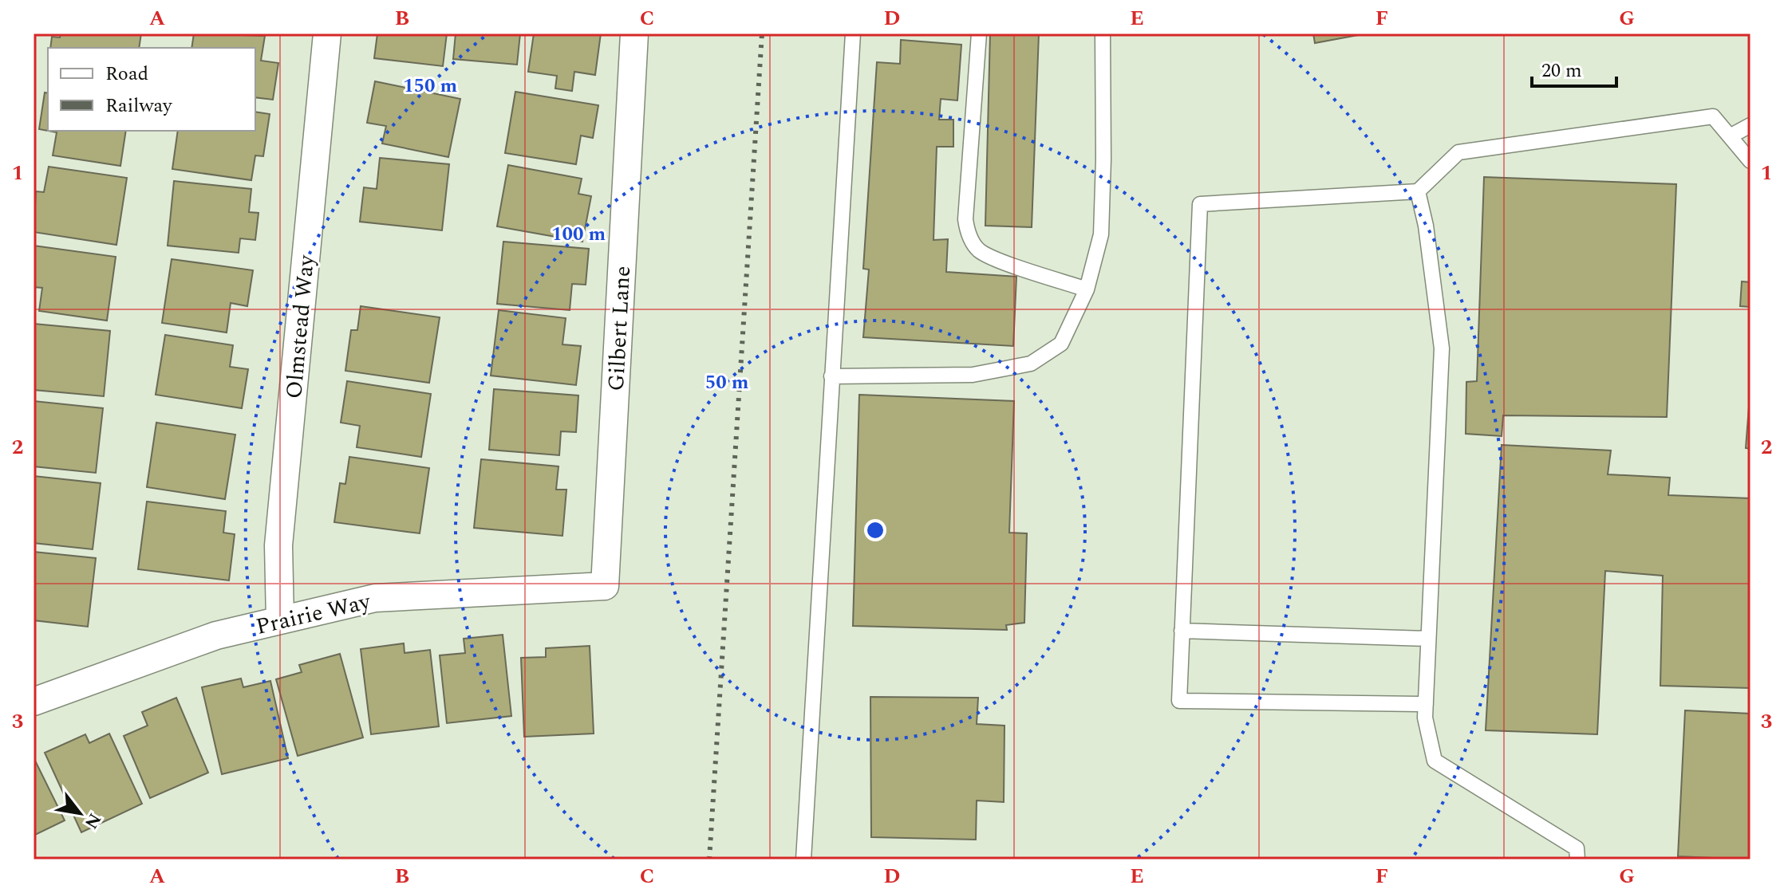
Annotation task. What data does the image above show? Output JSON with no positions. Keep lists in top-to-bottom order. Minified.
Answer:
{"streets":{"street":["Olmstead Way","Gilbert Lane","Prairie Way"]},"crossings":[["Olmstead Way","Prairie Way"],["Gilbert Lane","Prairie Way"]],"legend":["Road","Railway"],"scale_bar":"20 m","north":"bottom right","grid":{"columns":["A","B","C","D","E","F","G"],"rows":["1","2","3"]},"rings":["150 m","100 m","50 m"]}
